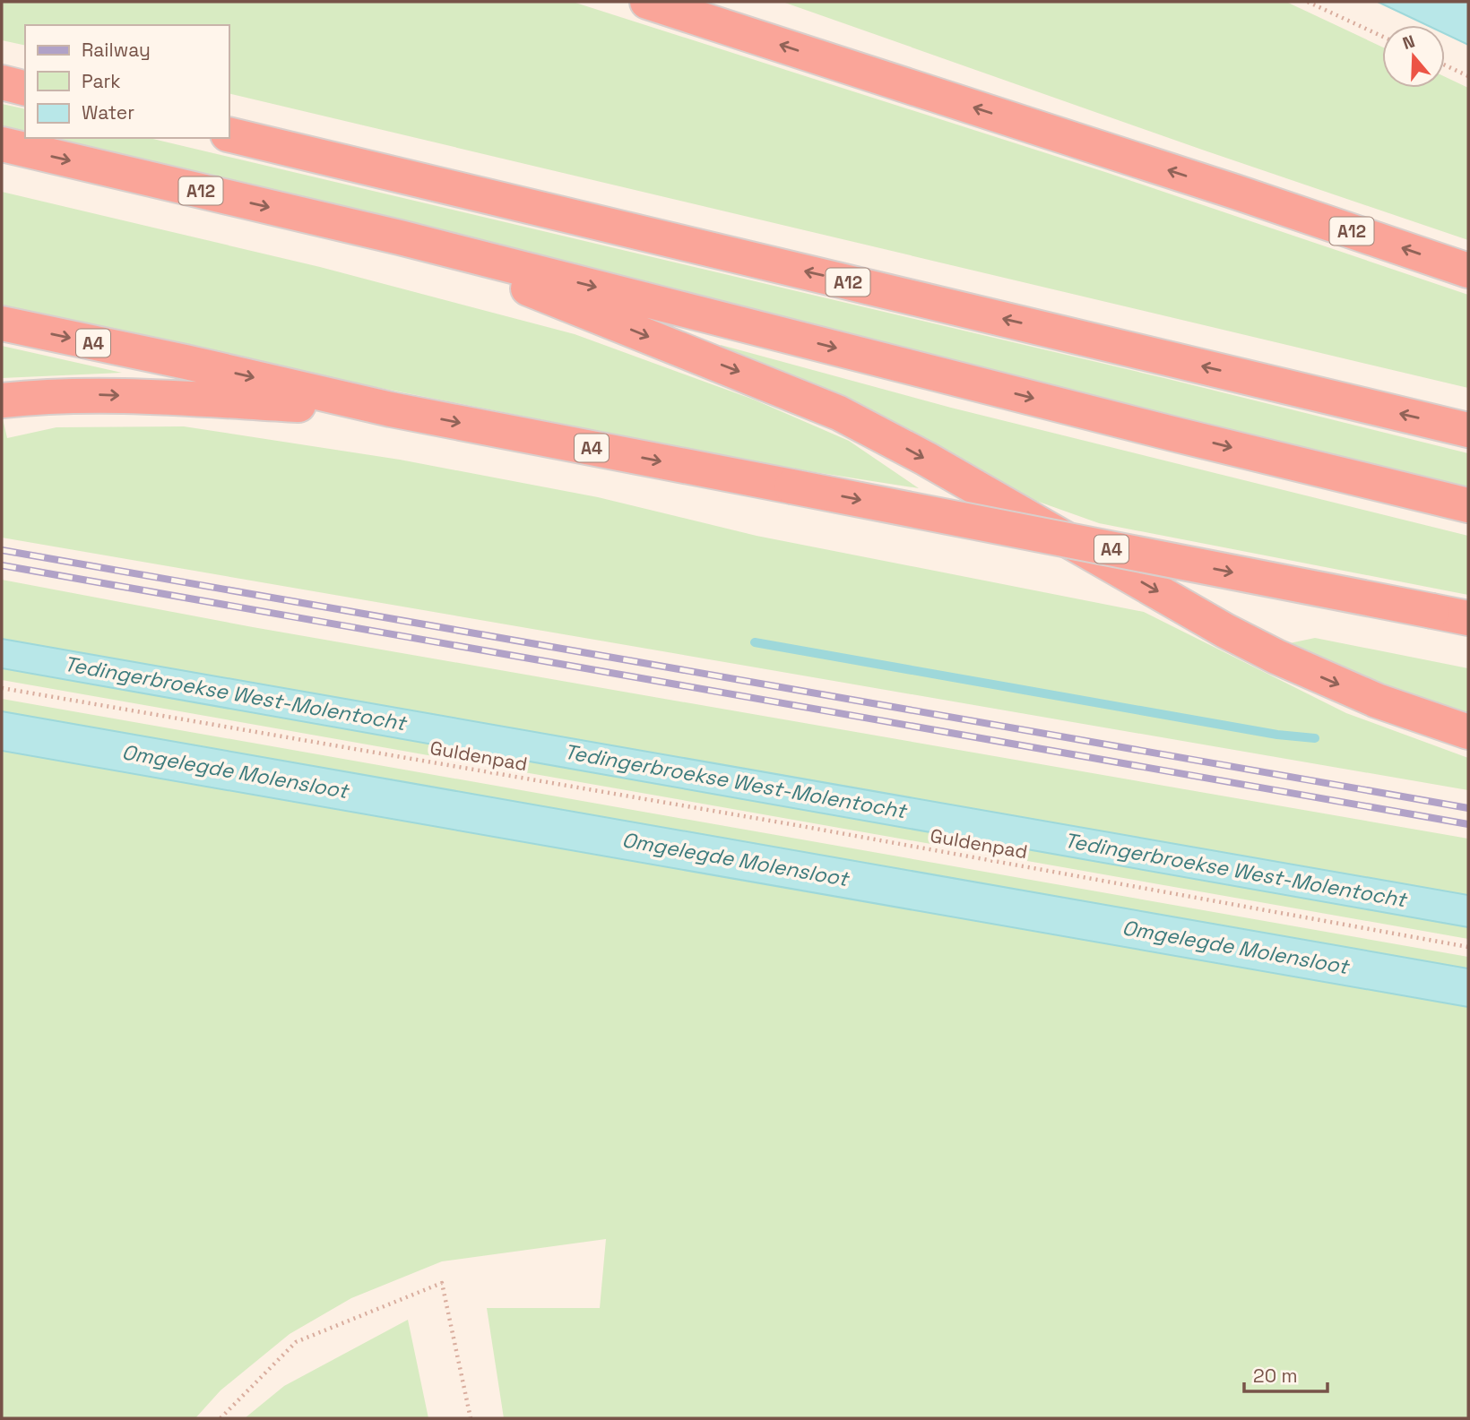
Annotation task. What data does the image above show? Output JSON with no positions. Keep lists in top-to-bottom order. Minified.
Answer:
{"streets":{"highway":["A12","A4"],"path":["Guldenpad"]},"water":["Tedingerbroekse West-Molentocht","Omgelegde Molensloot"],"legend":["Railway","Park","Water"],"scale_bar":"20 m","north":"top"}
